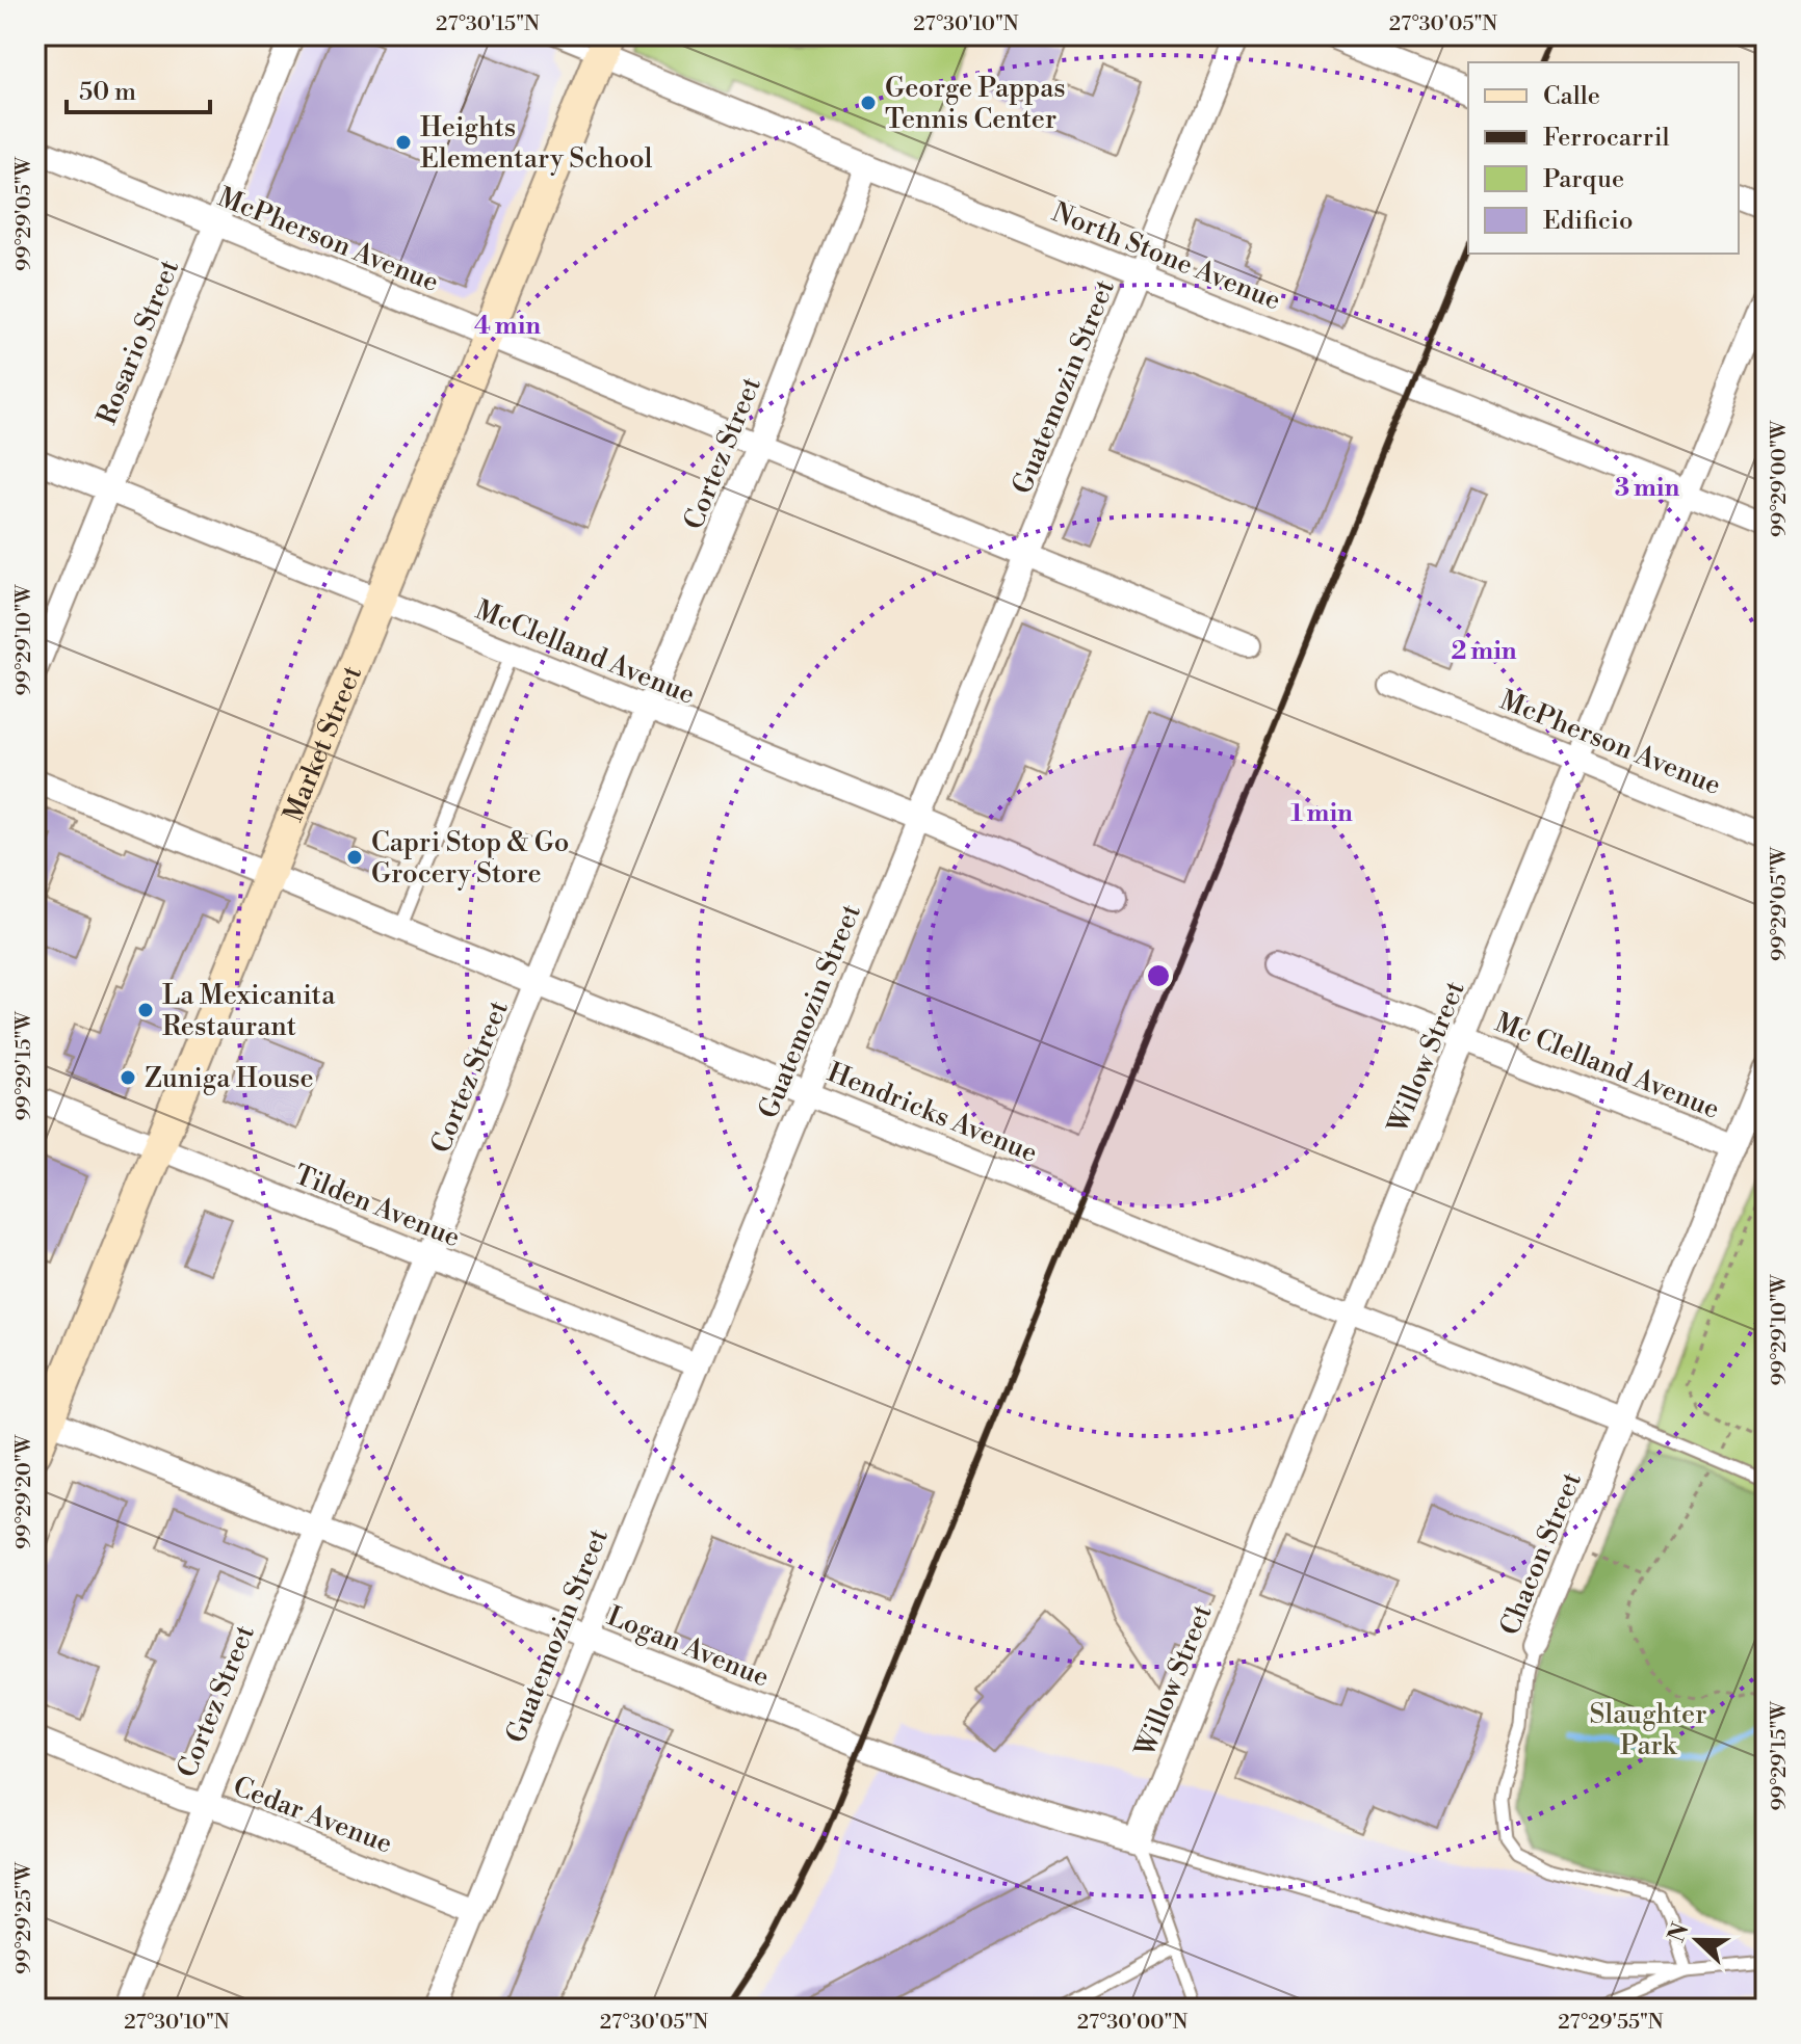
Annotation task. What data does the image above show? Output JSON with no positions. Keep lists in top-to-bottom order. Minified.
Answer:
{"streets":{"street":["McPherson Avenue","North Stone Avenue","Rosario Street","Guatemozin Street","Cortez Street","McClelland Avenue","Market Street","Willow Street","Mc Clelland Avenue","Hendricks Avenue","Tilden Avenue","Chacon Street","Logan Avenue","Cedar Avenue"]},"crossings":[["McPherson Avenue","Rosario Street"],["McPherson Avenue","Guatemozin Street"],["McPherson Avenue","Cortez Street"],["McPherson Avenue","Market Street"],["McPherson Avenue","Willow Street"],["North Stone Avenue","Guatemozin Street"],["North Stone Avenue","Cortez Street"],["North Stone Avenue","Market Street"],["North Stone Avenue","Willow Street"],["Rosario Street","McClelland Avenue"],["Guatemozin Street","McClelland Avenue"],["Guatemozin Street","Hendricks Avenue"],["Guatemozin Street","Tilden Avenue"],["Guatemozin Street","Logan Avenue"],["Guatemozin Street","Cedar Avenue"],["Cortez Street","McClelland Avenue"],["Cortez Street","Hendricks Avenue"],["Cortez Street","Tilden Avenue"],["Cortez Street","Logan Avenue"],["Cortez Street","Cedar Avenue"],["McClelland Avenue","Market Street"],["Market Street","Hendricks Avenue"],["Market Street","Tilden Avenue"],["Market Street","Logan Avenue"],["Willow Street","Mc Clelland Avenue"],["Willow Street","Hendricks Avenue"],["Willow Street","Logan Avenue"],["Mc Clelland Avenue","Chacon Street"],["Hendricks Avenue","Chacon Street"]],"parks":["Slaughter Park"],"places":["George Pappas Tennis Center","Heights Elementary School","Capri Stop & Go Grocery Store","La Mexicanita Restaurant","Zuniga House"],"legend":["Calle","Ferrocarril","Parque","Edificio"],"scale_bar":"50 m","north":"left","coordinates":["27°30'15\"N","27°30'10\"N","27°30'05\"N","99°29'05\"W","99°29'00\"W","99°29'10\"W","99°29'15\"W","99°29'20\"W","99°29'25\"W","27°30'00\"N","27°29'55\"N"],"rings":["4 min","3 min","2 min","1 min"]}
